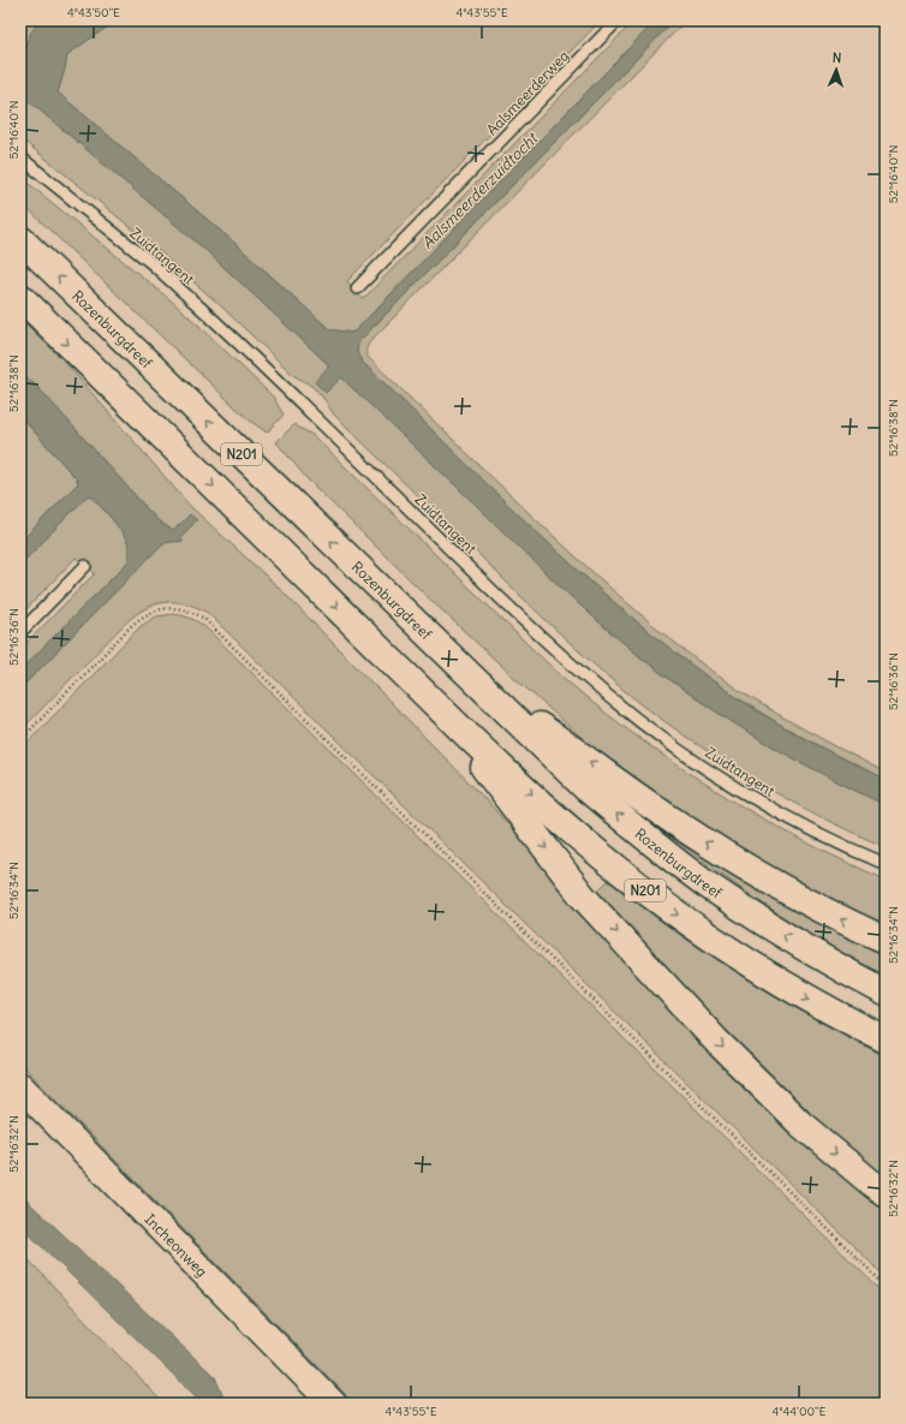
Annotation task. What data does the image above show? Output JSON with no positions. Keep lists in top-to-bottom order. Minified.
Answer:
{"streets":{"main road":["Rozenburgdreef","N201","Incheonweg"],"lane":["Aalsmeerderweg","Zuidtangent"]},"crossings":[["Rozenburgdreef","N201"]],"water":["Aalsmeerderzuidtocht"],"north":"top","coordinates":["4°43'50\"E","4°43'55\"E","52°16'40\"N","52°16'38\"N","52°16'36\"N","52°16'34\"N","52°16'32\"N","4°44'00\"E"]}
